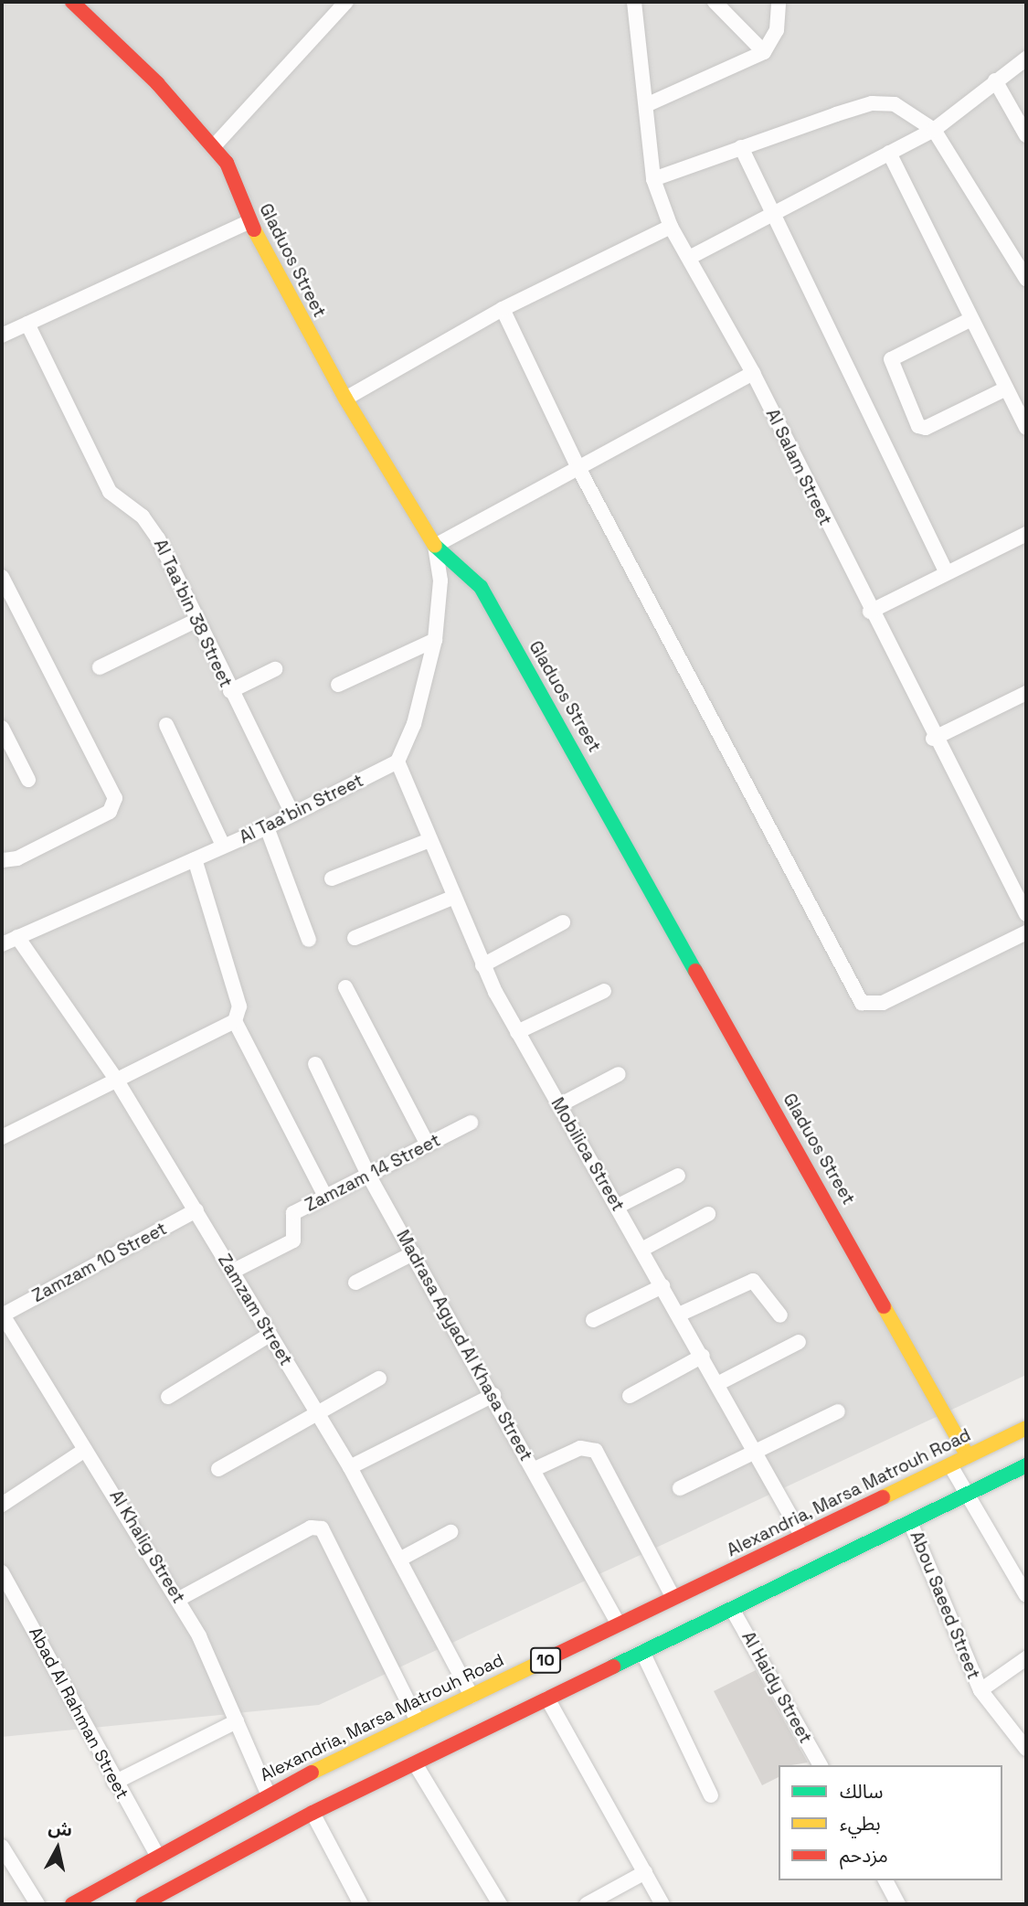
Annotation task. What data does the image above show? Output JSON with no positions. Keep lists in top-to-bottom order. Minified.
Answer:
{"streets":{"main road":["Gladuos Street","Alexandria, Marsa Matrouh Road","10"],"street":["Al Salam Street","Al Taa'bin 38 Street","Al Taa'bin Street","Mobilica Street","Zamzam 14 Street","Zamzam 10 Street","Zamzam Street","Madrasa Agyad Al Khasa Street","Al Khalig Street","Abou Saeed Street","Al Haidy Street","Abad Al Rahman Street"]},"crossings":[["Gladuos Street","Alexandria, Marsa Matrouh Road"],["Al Taa'bin 38 Street","Al Taa'bin Street"],["Al Taa'bin Street","Mobilica Street"],["Al Taa'bin Street","Zamzam Street"],["Mobilica Street","Alexandria, Marsa Matrouh Road"],["Zamzam 14 Street","Zamzam Street"],["Zamzam 14 Street","Madrasa Agyad Al Khasa Street"],["Zamzam 10 Street","Zamzam Street"],["Zamzam 10 Street","Al Khalig Street"],["Zamzam Street","Alexandria, Marsa Matrouh Road"],["Madrasa Agyad Al Khasa Street","Alexandria, Marsa Matrouh Road"],["Alexandria, Marsa Matrouh Road","Al Khalig Street"],["Alexandria, Marsa Matrouh Road","Abad Al Rahman Street"],["Abou Saeed Street","10"],["10","Al Haidy Street"]],"legend":["سالك","بطيء","مزدحم"],"north":"top"}
